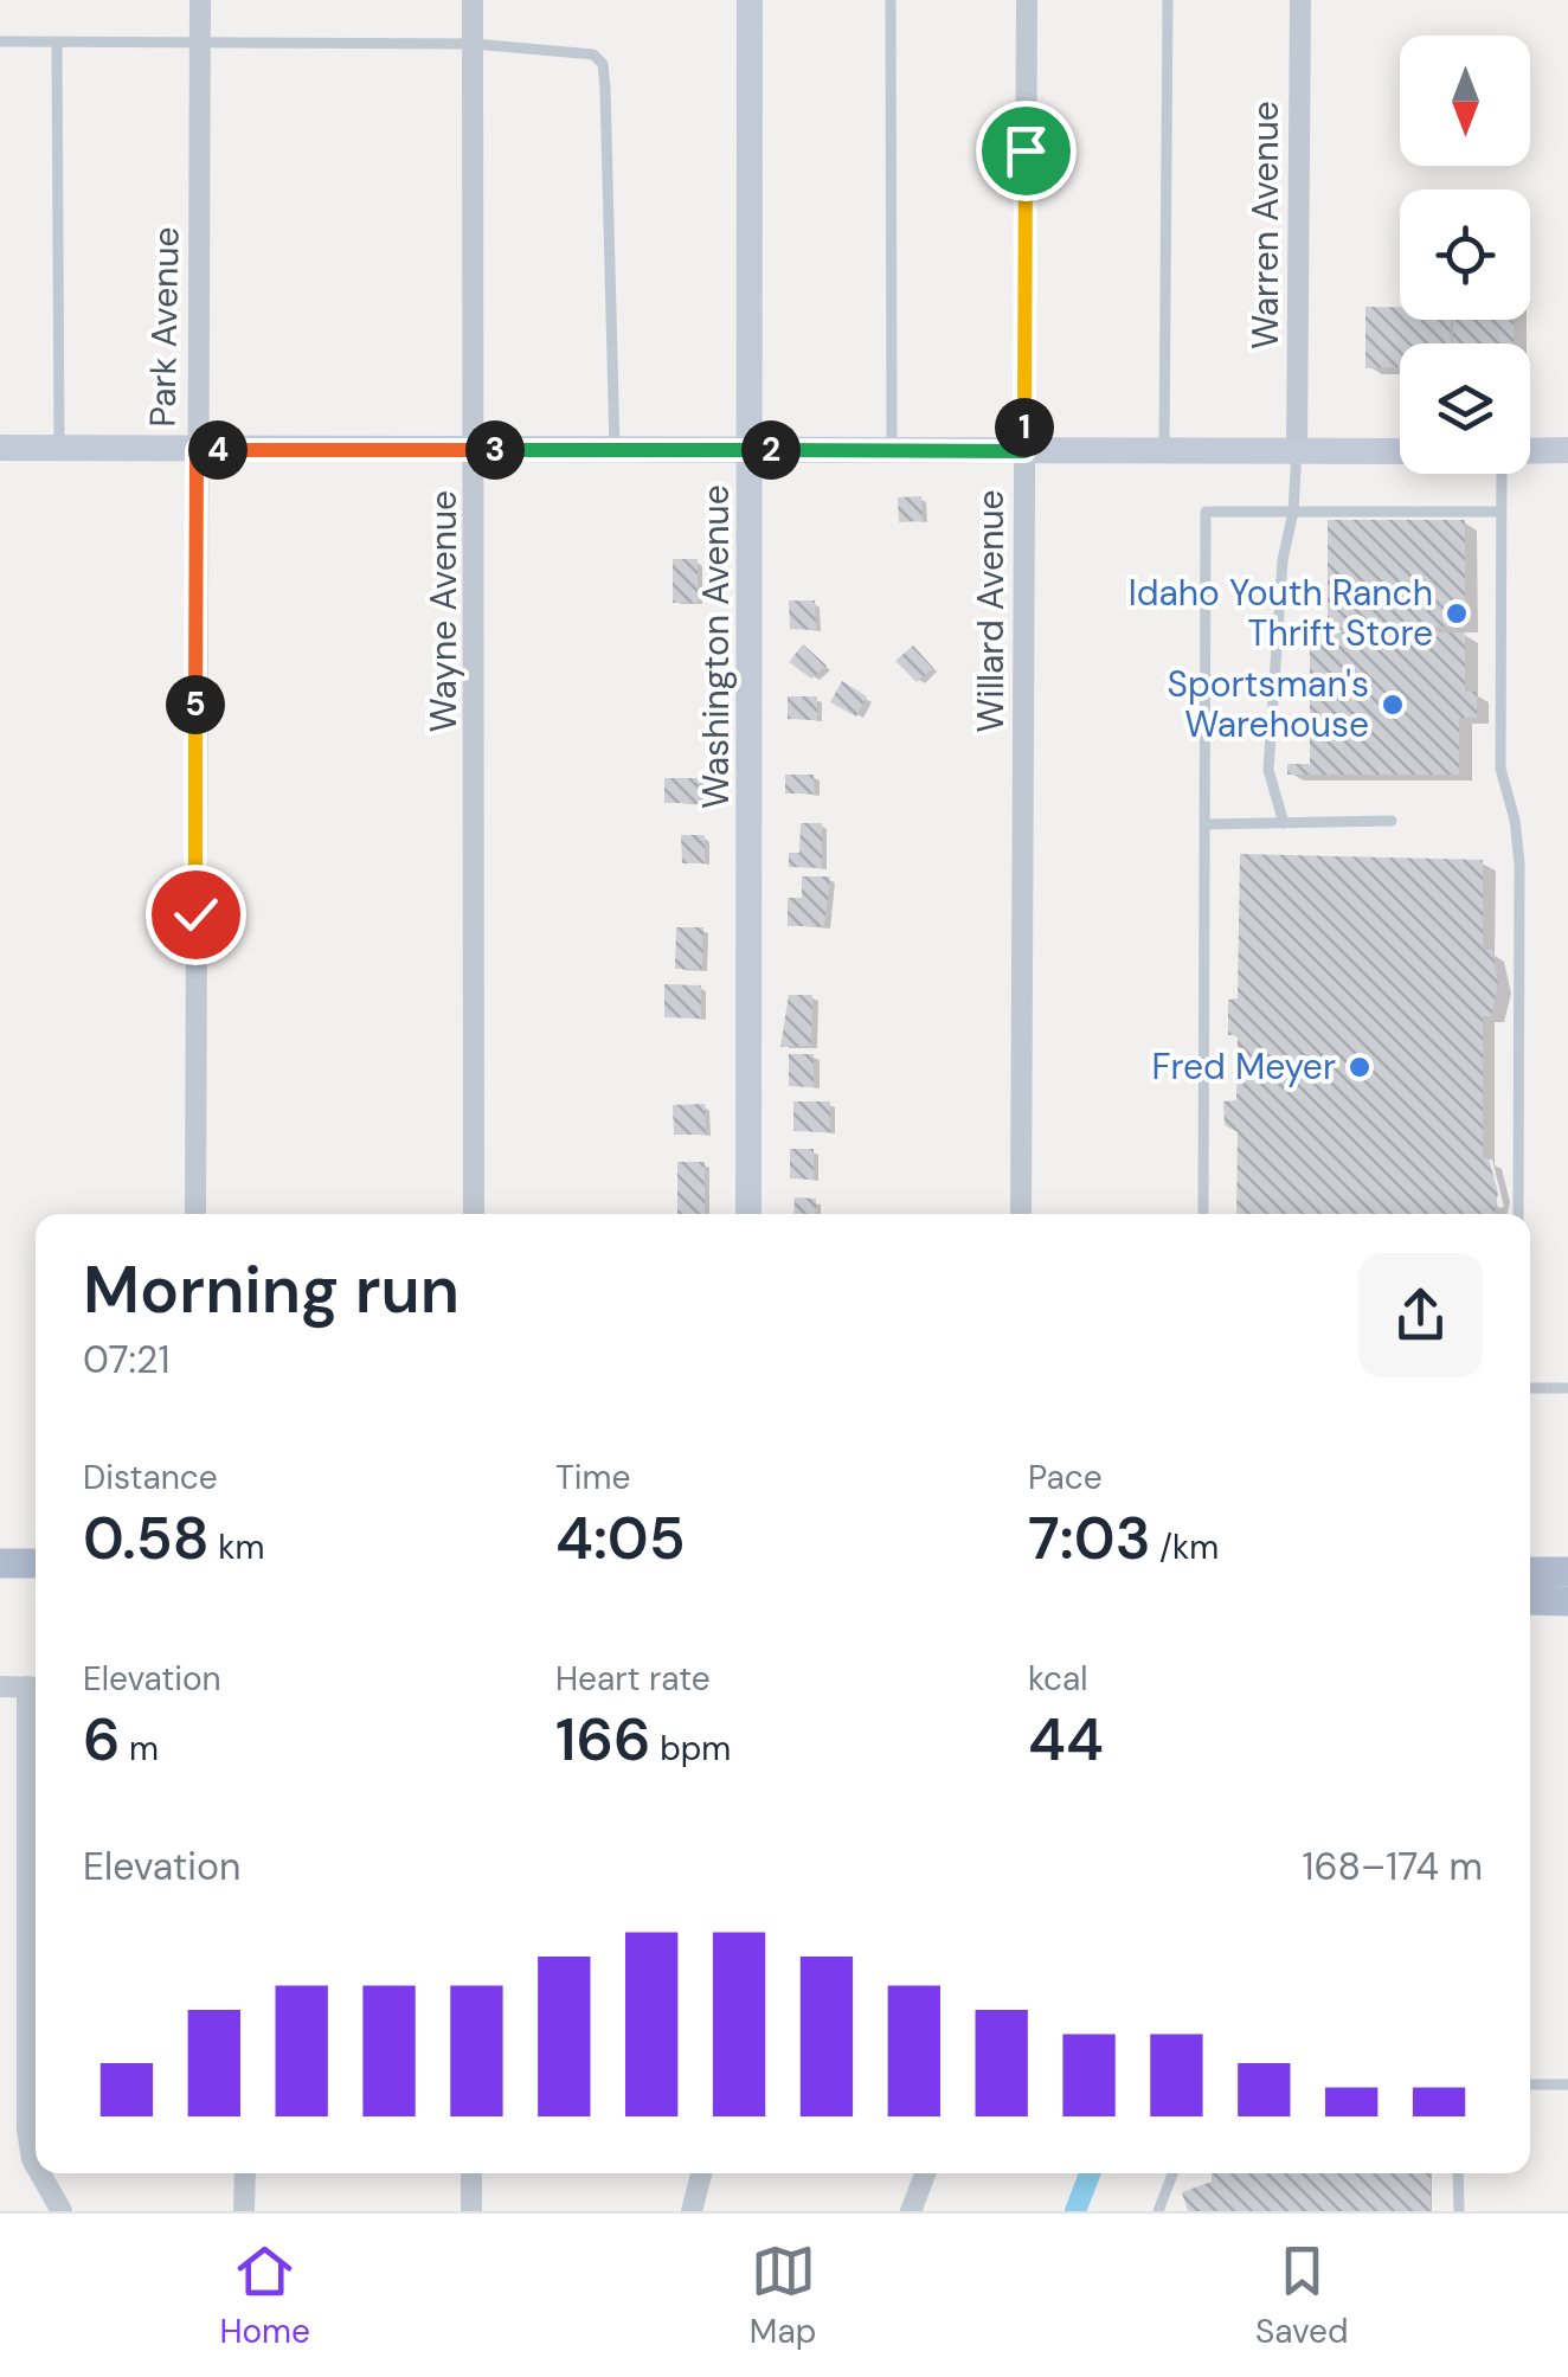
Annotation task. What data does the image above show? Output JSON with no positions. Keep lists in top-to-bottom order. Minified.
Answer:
{"streets":{"street":["Warren Avenue","Park Avenue","Wayne Avenue","Willard Avenue","Washington Avenue"]},"places":["Idaho Youth Ranch Thrift Store","Sportsman's Warehouse","Fred Meyer"],"north":"bottom","page":{"pins":["1","2","3","4","5"],"heading":["Morning run","07:21"],"stats":[["Distance","0.58 km"],["Time","4:05"],["Pace","7:03 /km"],["Elevation","6 m"],["Heart rate","166 bpm"],["kcal","44"]],"chart":["Elevation","168–174 m"],"tabs":["Home","Map","Saved"]}}
